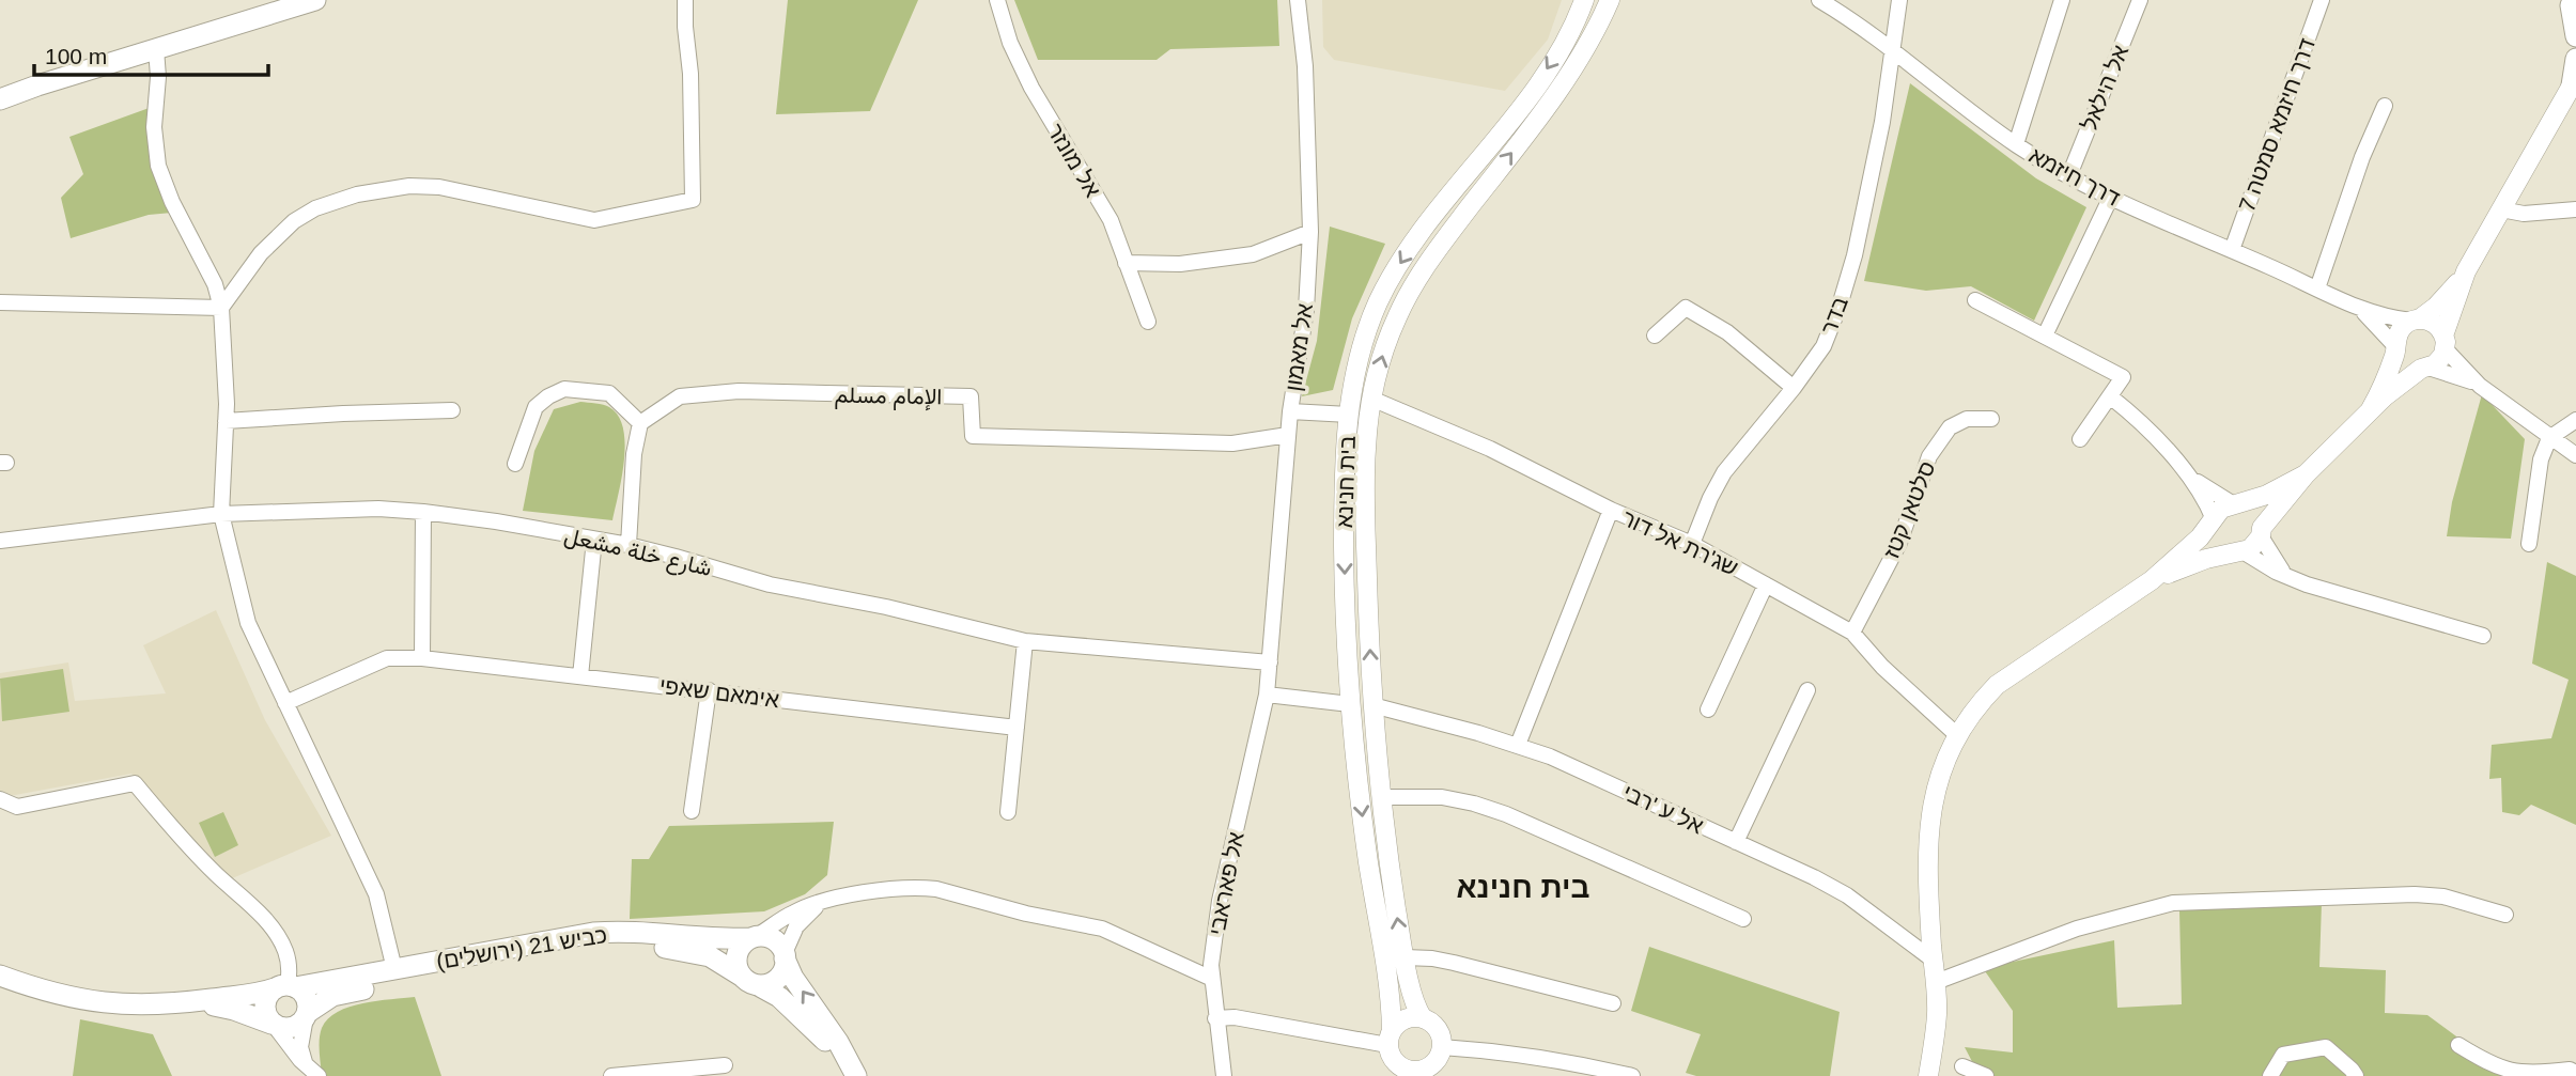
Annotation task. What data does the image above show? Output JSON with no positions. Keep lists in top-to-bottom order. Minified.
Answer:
{"streets":{"main road":["כביש 21 (ירושלים)"],"street":["אל הילאל","דרך חיזמא סמטה 7","אל מונזר","דרך חיזמא","בדר","אל מאמון","الإمام مسلم","בית חנינא","סלטאן קטז","שג'רת אל דור","شارع خلة مشعل","אימאם שאפי","אל ע 'רבי","אל פאראבי"]},"crossings":[["אל הילאל","דרך חיזמא"],["דרך חיזמא סמטה 7","דרך חיזמא"],["דרך חיזמא","בדר"],["בדר","שג'רת אל דור"],["אל מאמון","الإمام مسلم"],["אל מאמון","شارع خلة مشعل"],["אל מאמון","אל פאראבי"],["בית חנינא","שג'רת אל דור"],["בית חנינא","אל ע 'רבי"],["סלטאן קטז","שג'רת אל דור"]],"districts":["בית חנינא"],"scale_bar":"100 m"}
